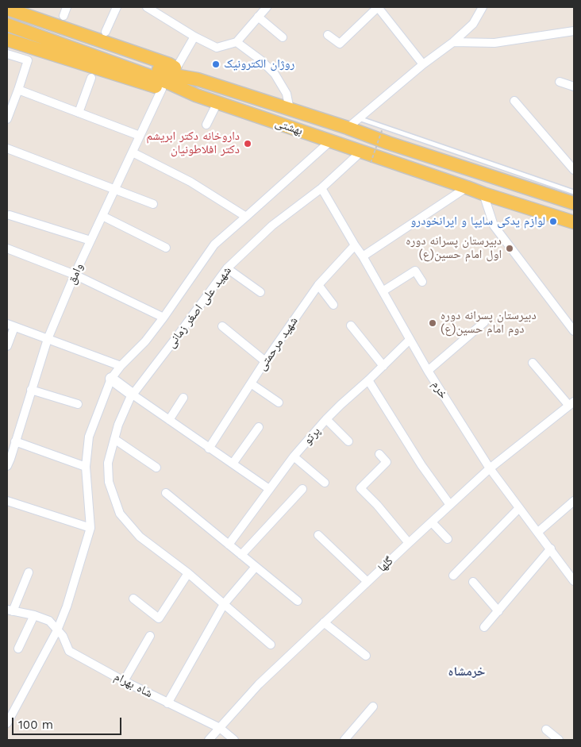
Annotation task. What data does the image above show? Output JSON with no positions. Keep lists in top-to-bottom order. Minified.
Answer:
{"streets":{"main road":["بهشتی"],"street":["وامق","شهید علی اصغر زمانی","شهید مرحمتی","خرم","پرتو","گلها","شاه بهرام"]},"crossings":[["بهشتی","شهید علی اصغر زمانی"],["شهید علی اصغر زمانی","خرم"],["شهید مرحمتی","خرم"],["خرم","پرتو"],["خرم","گلها"],["گلها","شاه بهرام"]],"districts":["خرمشاه"],"places":["روژان الکترونیک","داروخانه دکتر ابریشم دکتر افلاطونیان","لوازم یدکی سایپا و ایرانخودرو","دبیرستان پسرانه دوره اول امام حسین(ع)","دبیرستان پسرانه دوره دوم امام حسین(ع)"],"scale_bar":"100 m"}
